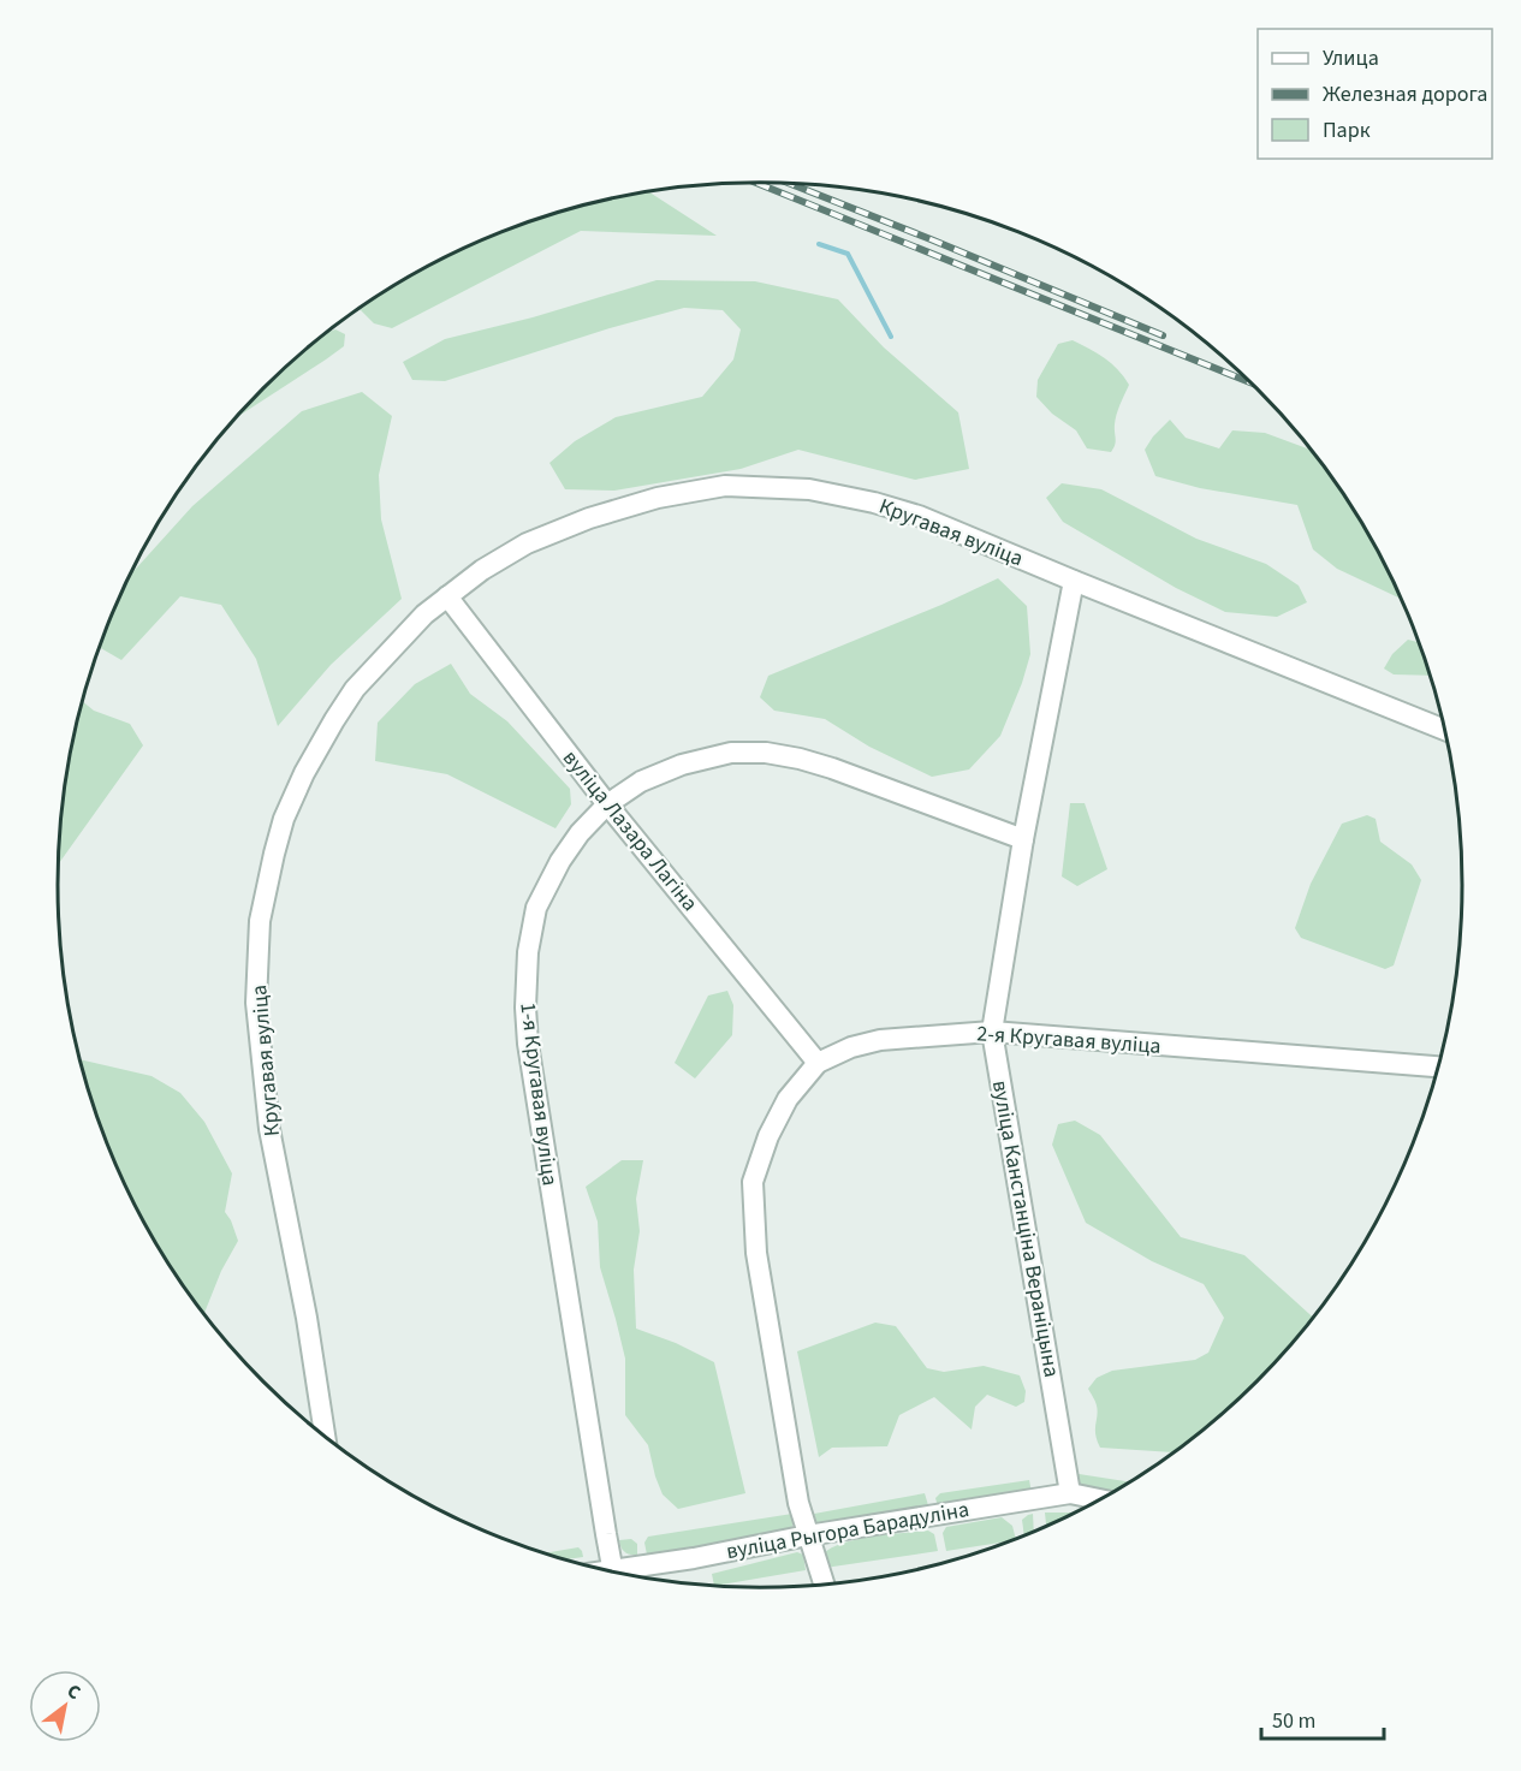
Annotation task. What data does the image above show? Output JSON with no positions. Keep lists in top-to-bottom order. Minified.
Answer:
{"streets":{"street":["Кругавая вуліца","вуліца Лазара Лагіна","2-я Кругавая вуліца","1-я Кругавая вуліца","вуліца Канстанціна Вераніцына","вуліца Рыгора Барадуліна"]},"crossings":[["Кругавая вуліца","вуліца Лазара Лагіна"],["Кругавая вуліца","вуліца Канстанціна Вераніцына"],["вуліца Лазара Лагіна","2-я Кругавая вуліца"],["вуліца Лазара Лагіна","1-я Кругавая вуліца"],["2-я Кругавая вуліца","вуліца Канстанціна Вераніцына"],["2-я Кругавая вуліца","вуліца Рыгора Барадуліна"],["1-я Кругавая вуліца","вуліца Канстанціна Вераніцына"],["вуліца Канстанціна Вераніцына","вуліца Рыгора Барадуліна"]],"legend":["Улица","Железная дорога","Парк"],"scale_bar":"50 m","north":"top right"}
